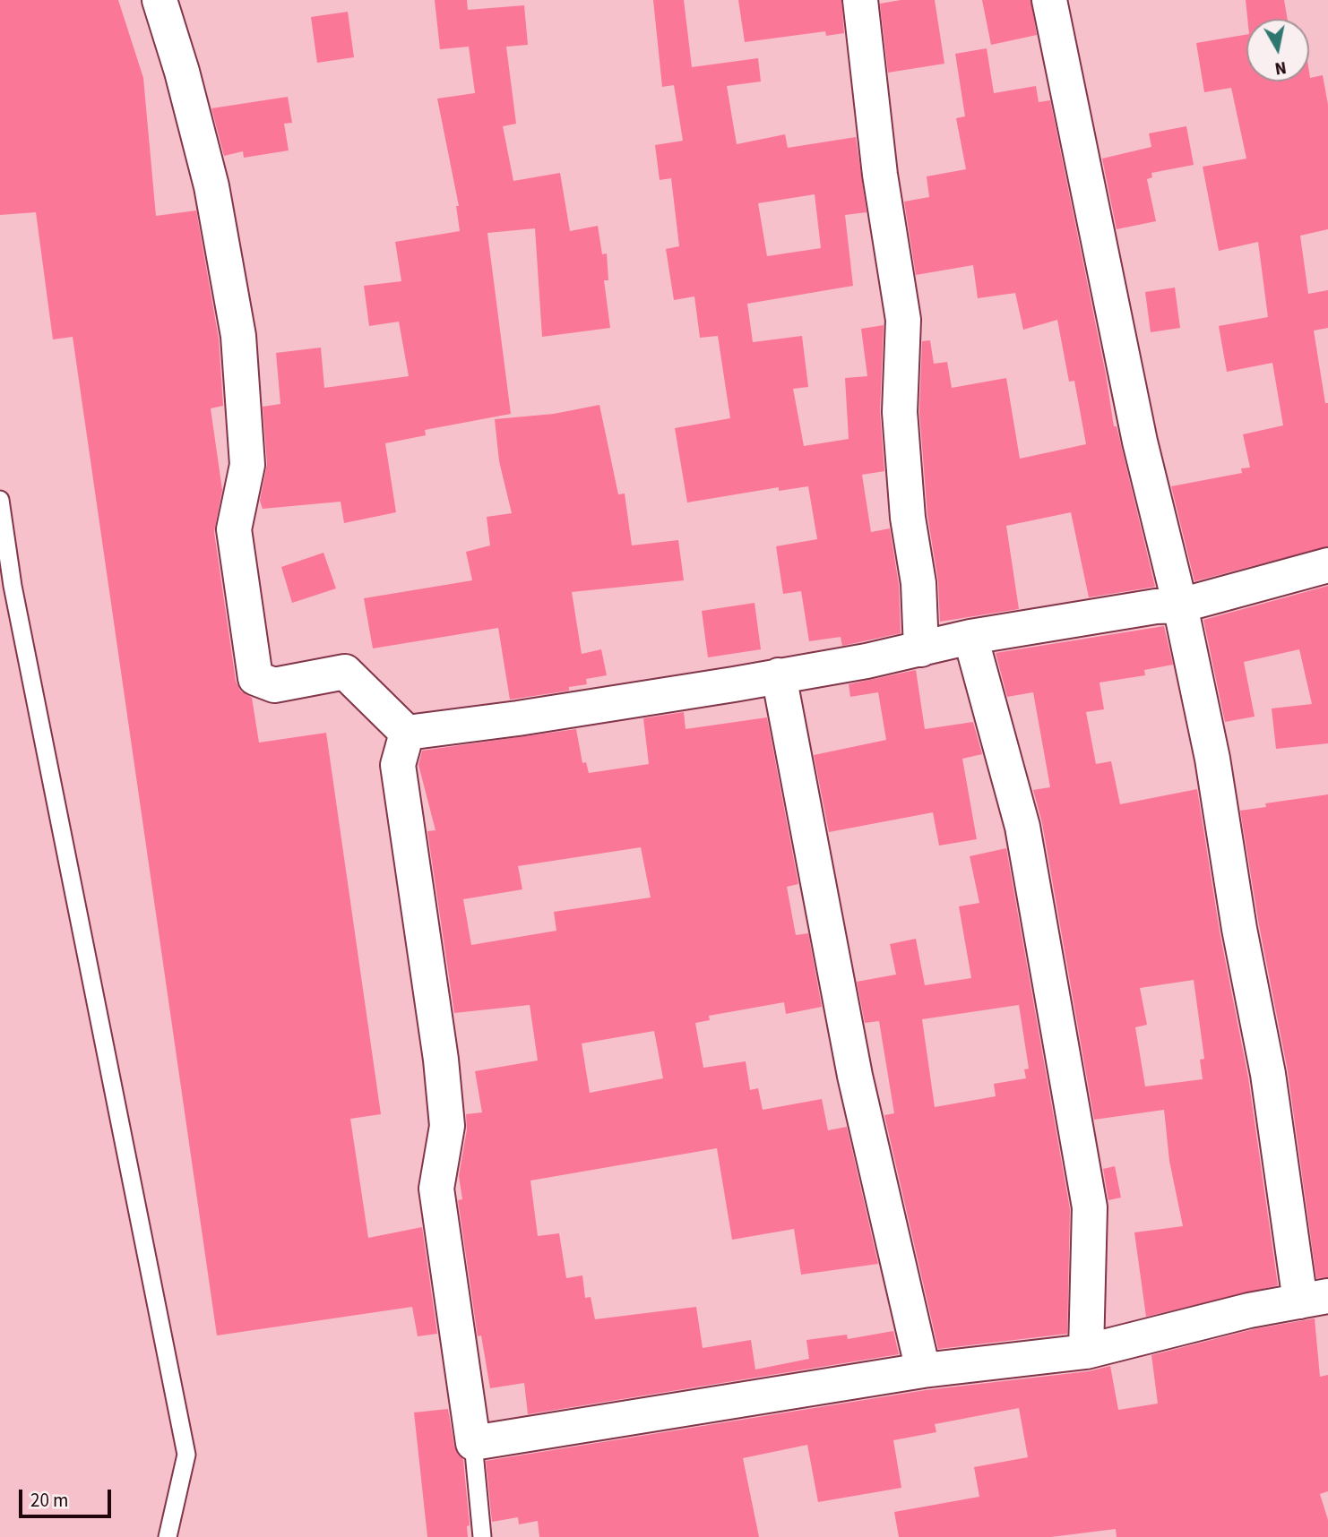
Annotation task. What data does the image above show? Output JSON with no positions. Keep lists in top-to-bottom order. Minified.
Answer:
{"scale_bar":"20 m","north":"bottom"}
